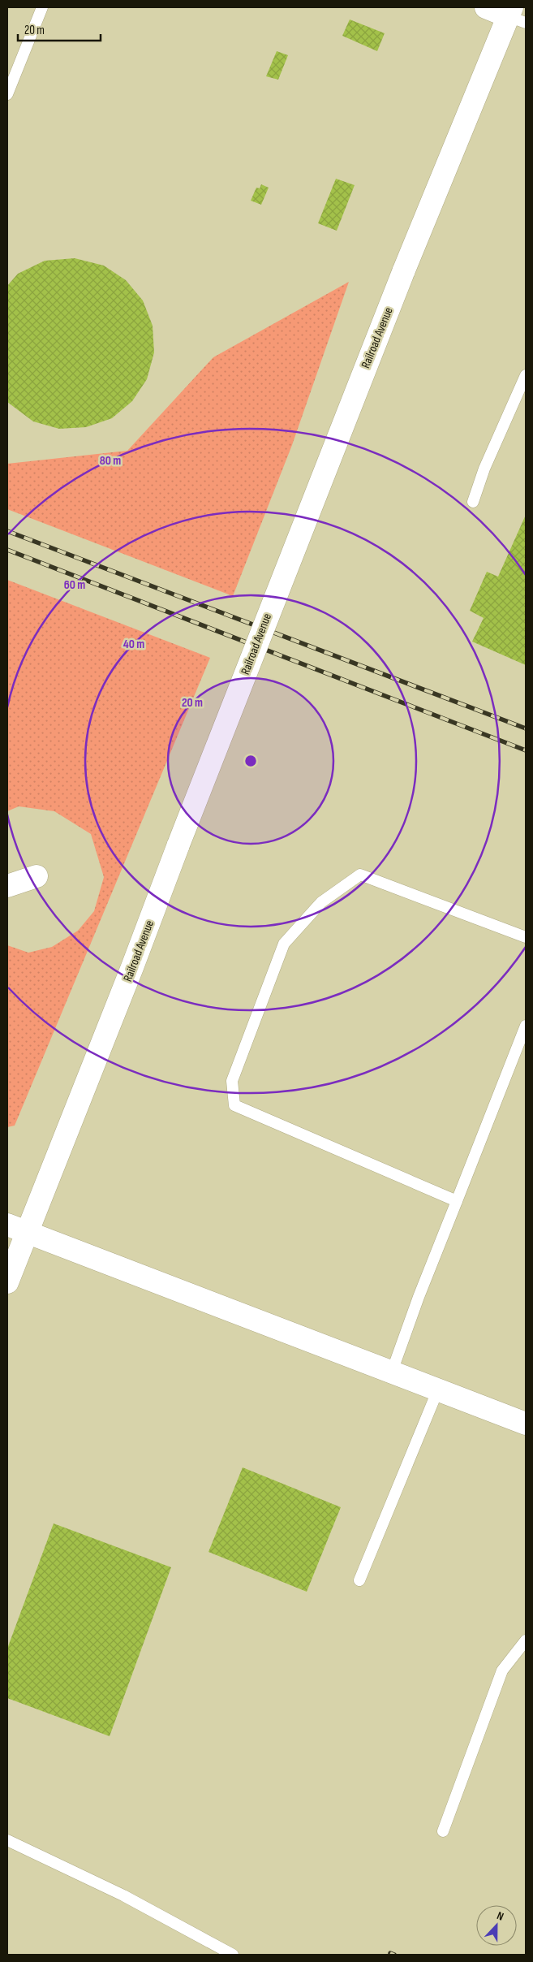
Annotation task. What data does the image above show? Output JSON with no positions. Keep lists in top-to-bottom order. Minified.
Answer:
{"streets":{"street":["Railroad Avenue"]},"scale_bar":"20 m","north":"top","rings":["80 m","60 m","40 m","20 m"]}
